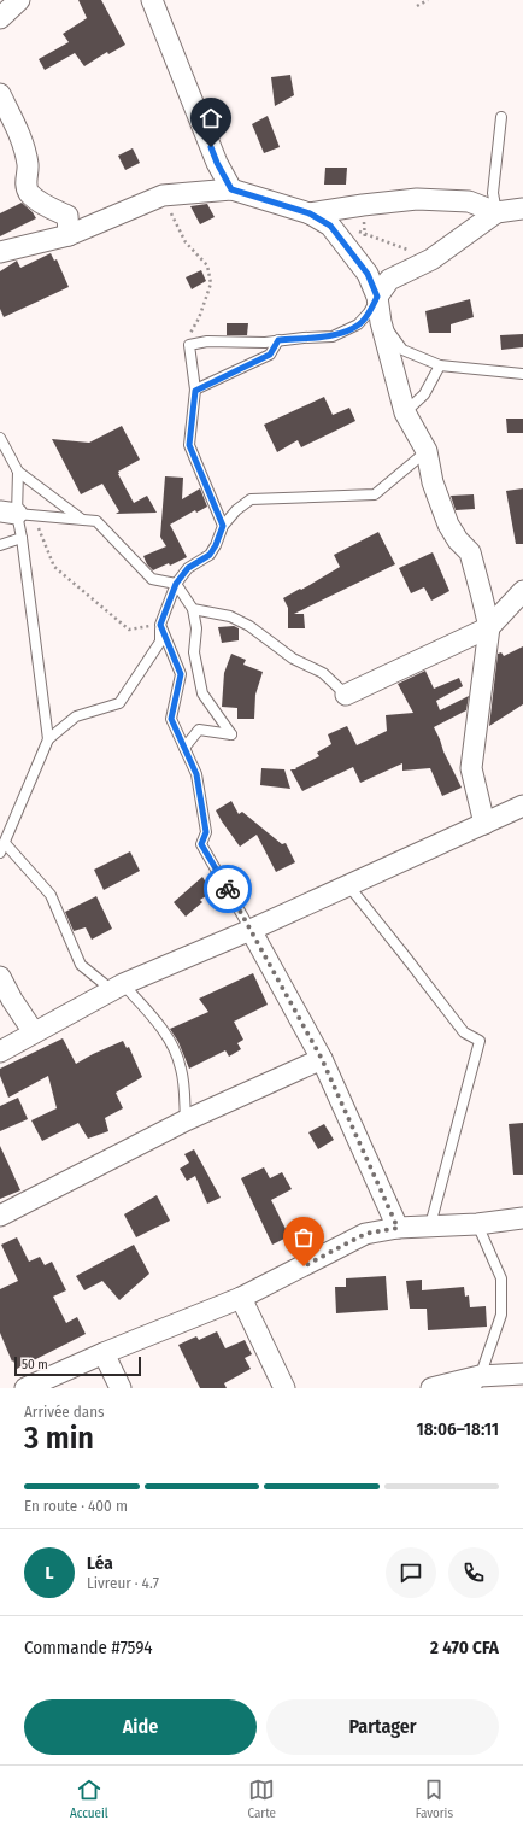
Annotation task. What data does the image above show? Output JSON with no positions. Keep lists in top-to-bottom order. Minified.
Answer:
{"scale_bar":"50 m","page":{"scale":"50 m","heading":["3 min","Arrivée dans","18:06–18:11"],"panel":["Léa","Livreur · 4.7","Commande #7594","2 470 CFA"],"bar":"En route · 400 m","round":"L","buttons":["Aide","Partager"],"tabs":["Accueil","Carte","Favoris"]}}
